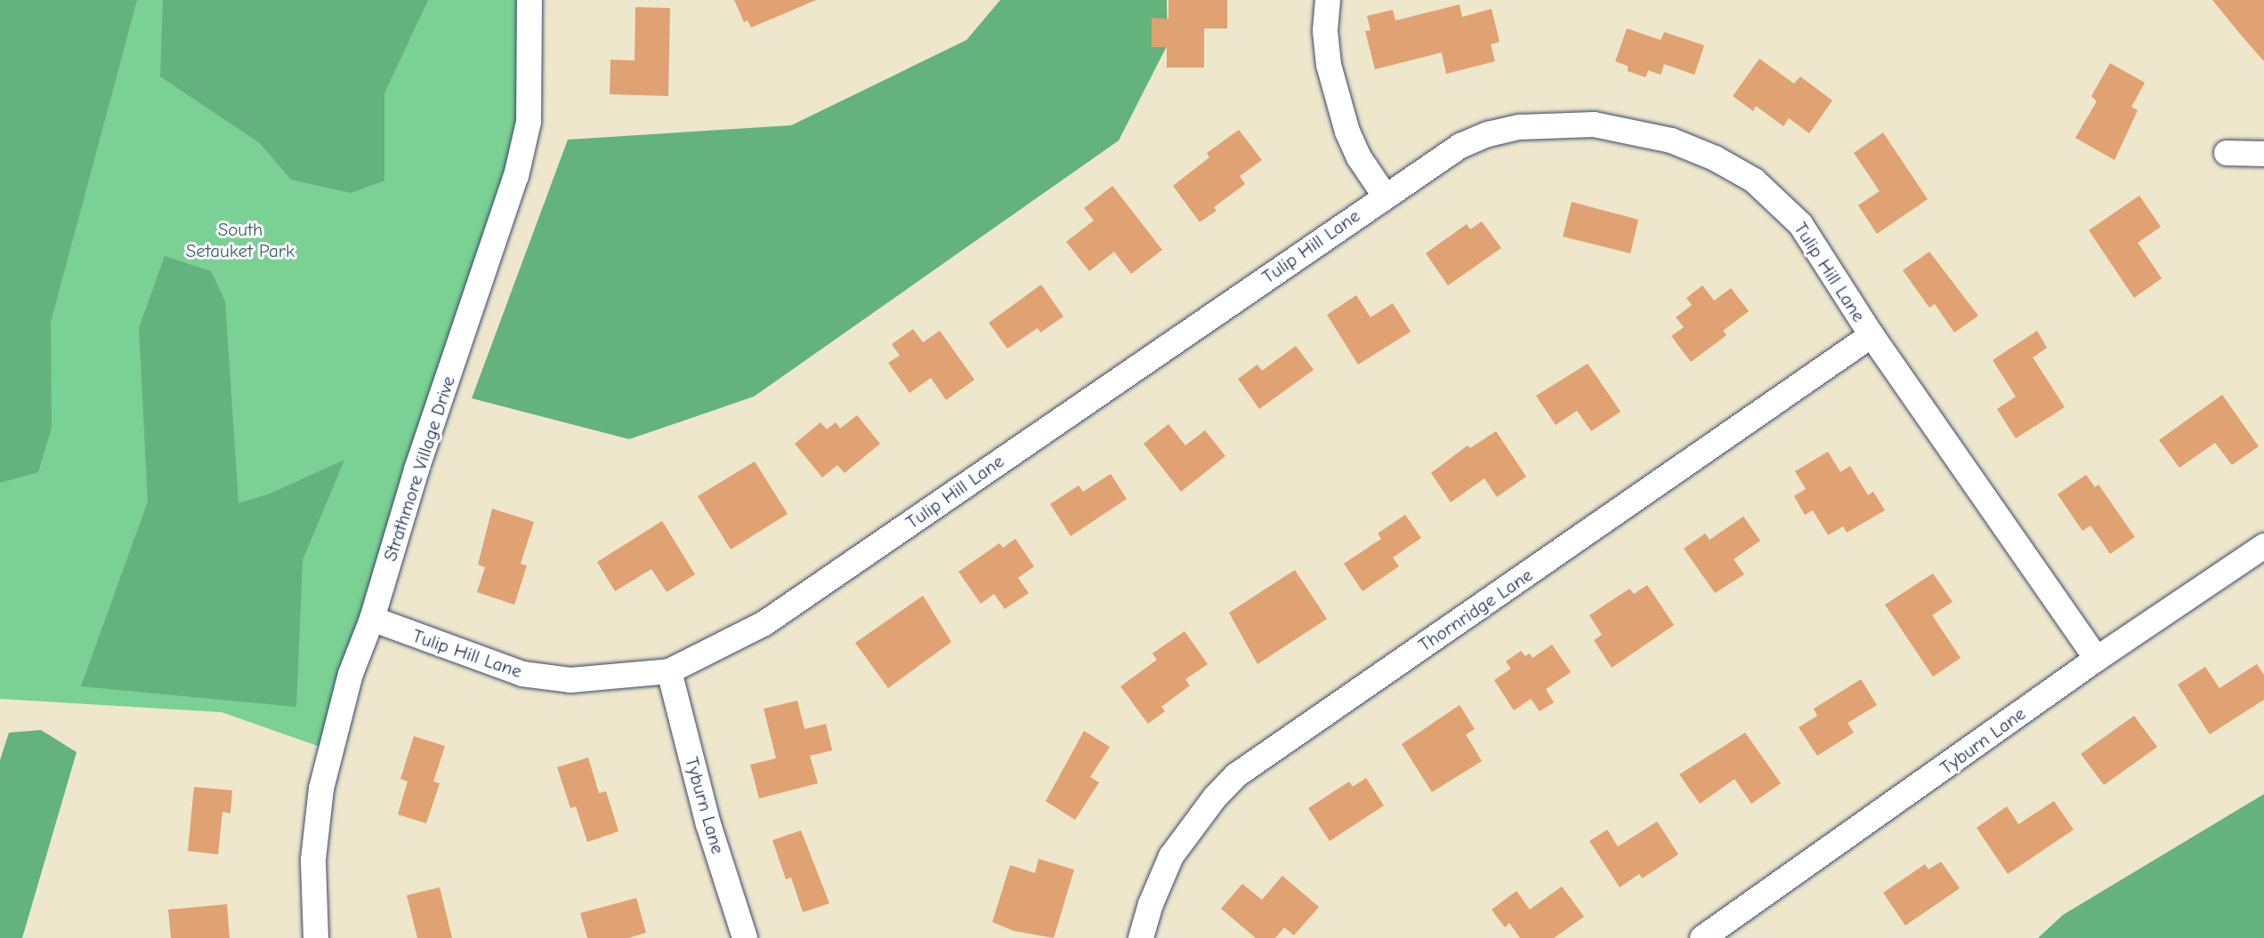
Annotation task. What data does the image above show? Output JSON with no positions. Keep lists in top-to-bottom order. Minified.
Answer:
{"streets":{"street":["Tulip Hill Lane","Strathmore Village Drive","Thornridge Lane","Tyburn Lane"]},"crossings":[["Tulip Hill Lane","Strathmore Village Drive"],["Tulip Hill Lane","Thornridge Lane"],["Tulip Hill Lane","Tyburn Lane"]],"parks":["South Setauket Park"]}
